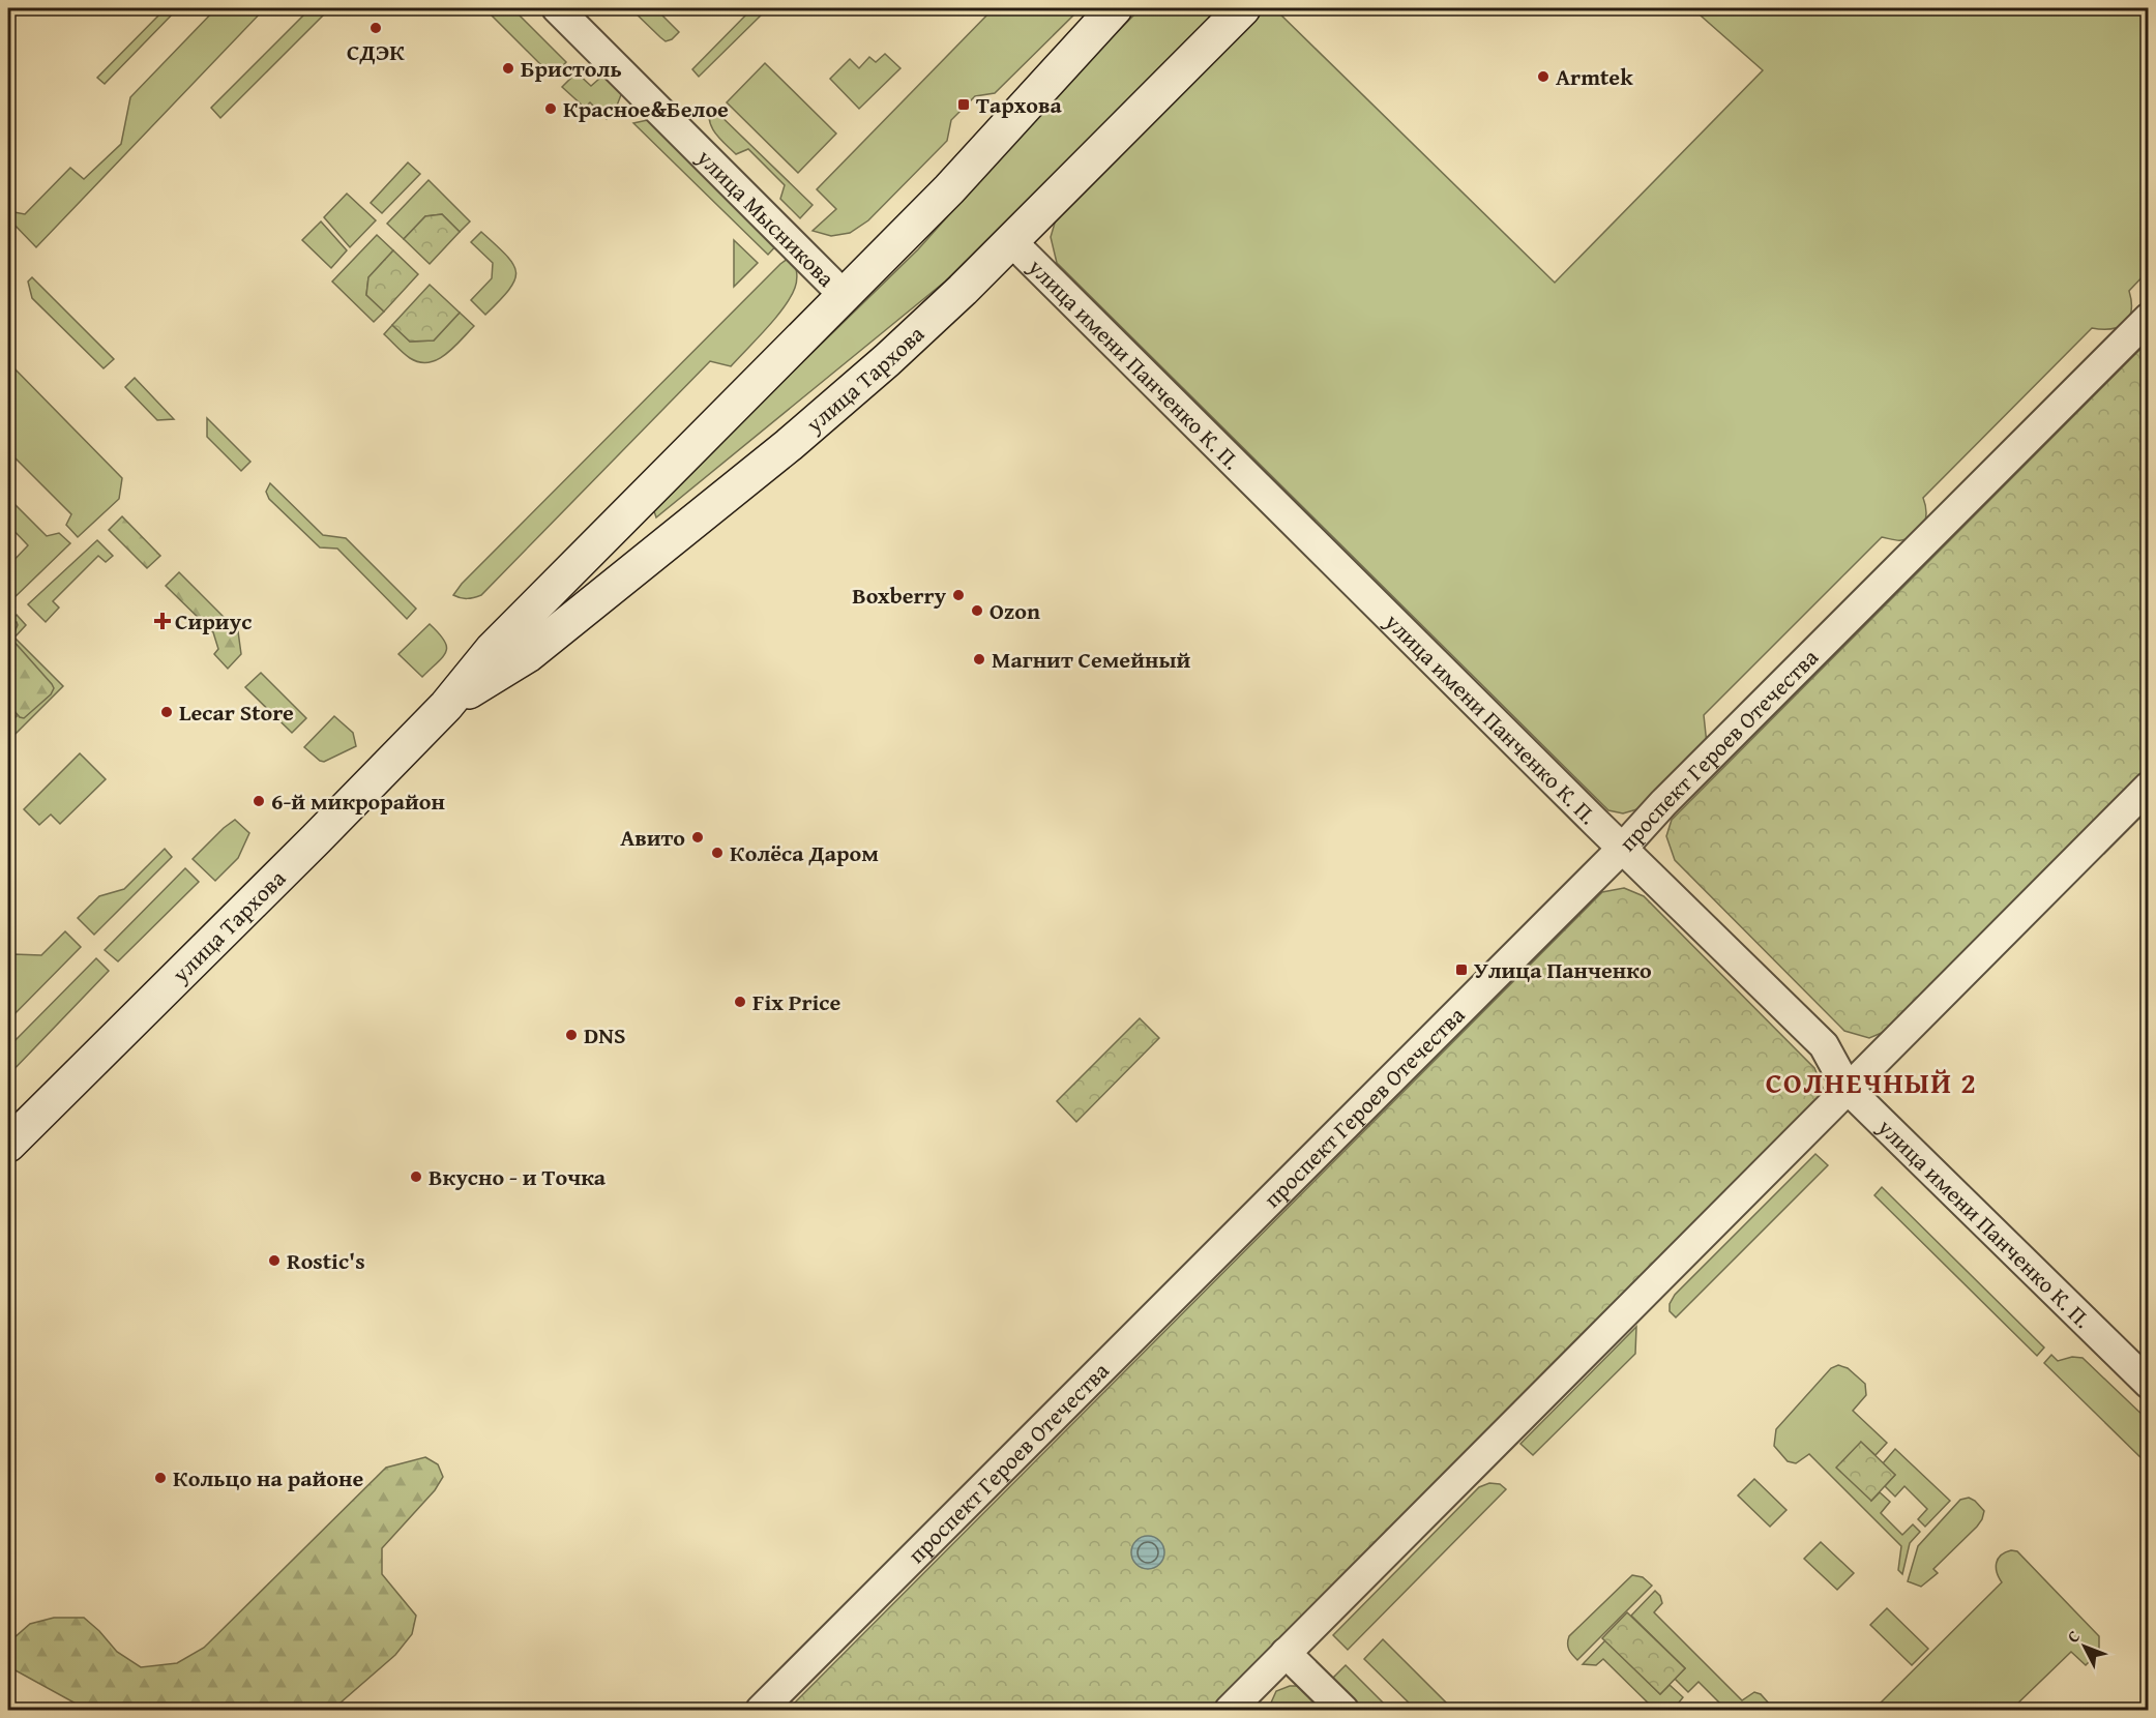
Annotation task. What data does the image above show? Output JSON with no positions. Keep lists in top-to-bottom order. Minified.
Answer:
{"streets":{"main road":["улица Тархова"],"street":["улица Мысникова","улица имени Панченко К. П.","проспект Героев Отечества"]},"crossings":[["улица Мысникова","улица Тархова"],["улица имени Панченко К. П.","улица Тархова"],["улица имени Панченко К. П.","проспект Героев Отечества"]],"districts":["СОЛНЕЧНЫЙ 2"],"places":{"other":["СДЭК","Бристоль","Armtek","Красное&Белое","Boxberry","Ozon","Магнит Семейный","Lecar Store","6-й микрорайон","Авито","Колёса Даром","Fix Price","DNS","Вкусно - и Точка","Rostic's","Кольцо на районе"],"transit":["Тархова","Улица Панченко"],"health":["Сириус"]},"north":"top left"}
